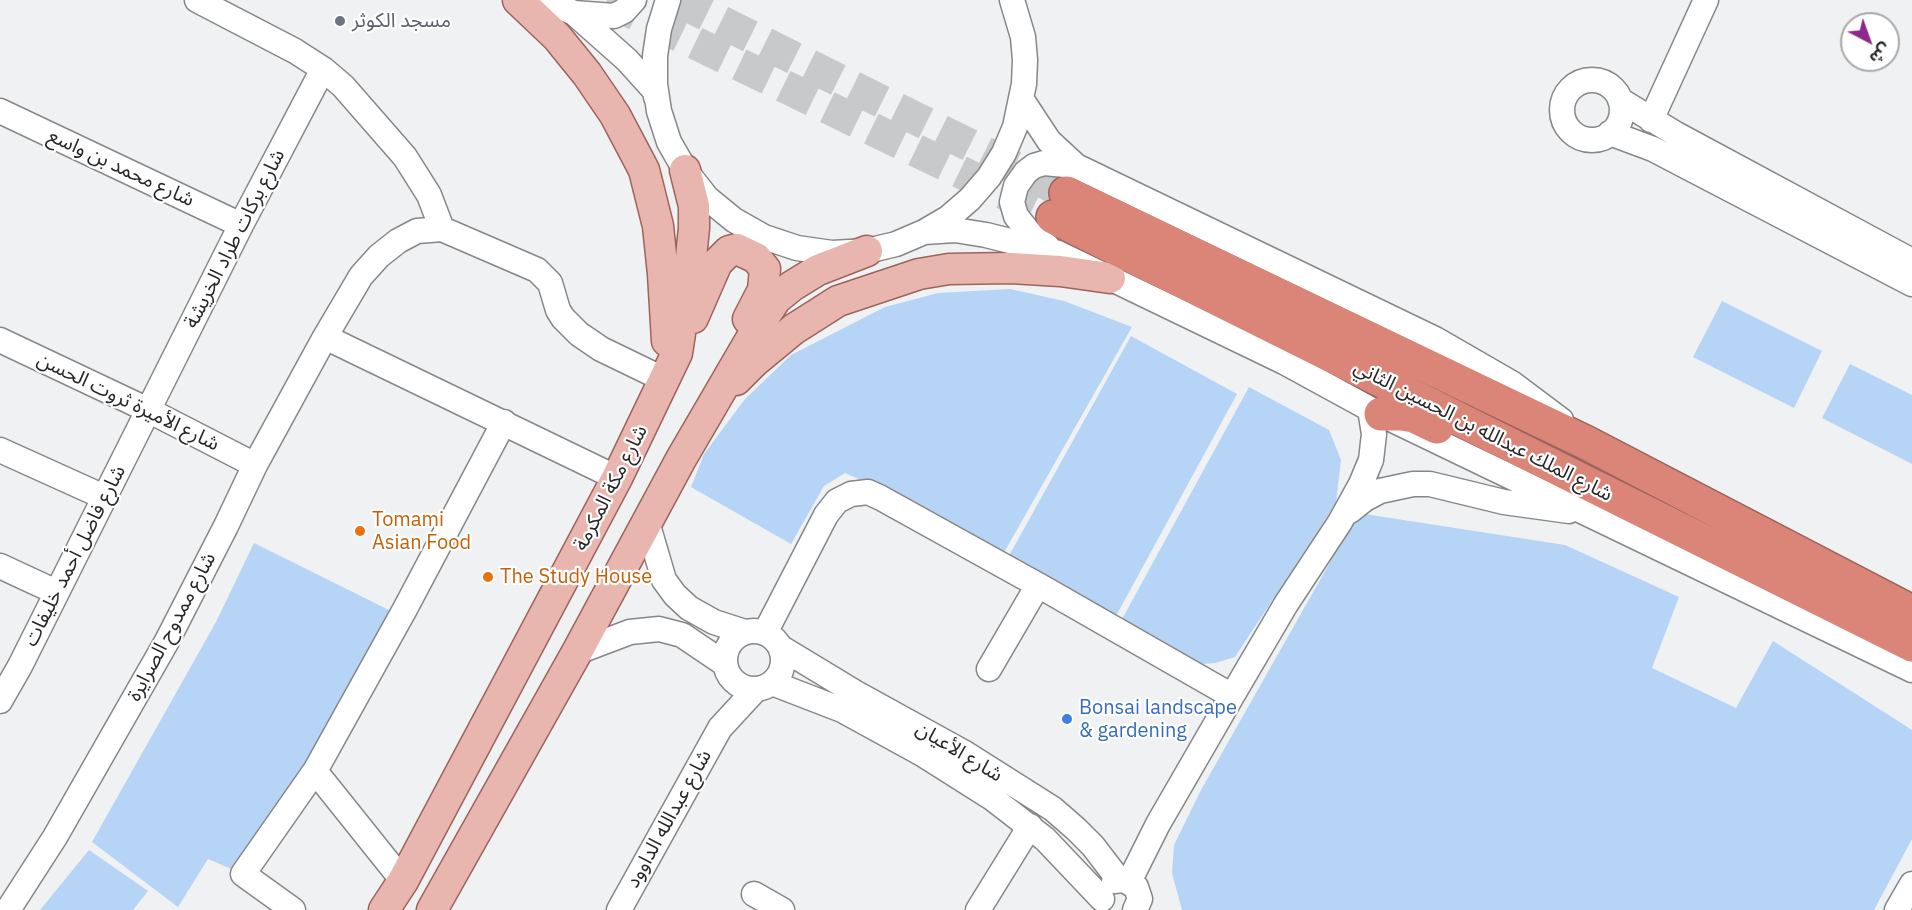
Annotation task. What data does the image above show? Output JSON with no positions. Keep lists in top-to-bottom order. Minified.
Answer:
{"streets":{"highway":["شارع الملك عبدالله بن الحسين الثاني"],"main road":["شارع مكة المكرمة"],"street":["شارع محمد بن واسع","شارع بركات طراد الخريشة","شارع الأميرة ثروت الحسن","شارع فاضل أحمد خليفات","شارع ممدوح الصرايرة","شارع الأعيان","شارع عبدالله الداوود"]},"crossings":[["شارع محمد بن واسع","شارع بركات طراد الخريشة"],["شارع بركات طراد الخريشة","شارع الأميرة ثروت الحسن"],["شارع بركات طراد الخريشة","شارع فاضل أحمد خليفات"],["شارع الأميرة ثروت الحسن","شارع فاضل أحمد خليفات"],["شارع الأميرة ثروت الحسن","شارع ممدوح الصرايرة"],["شارع الأعيان","شارع عبدالله الداوود"]],"places":["مسجد الكوثر","Tomami Asian Food","The Study House","Bonsai landscape & gardening"],"north":"bottom right"}
